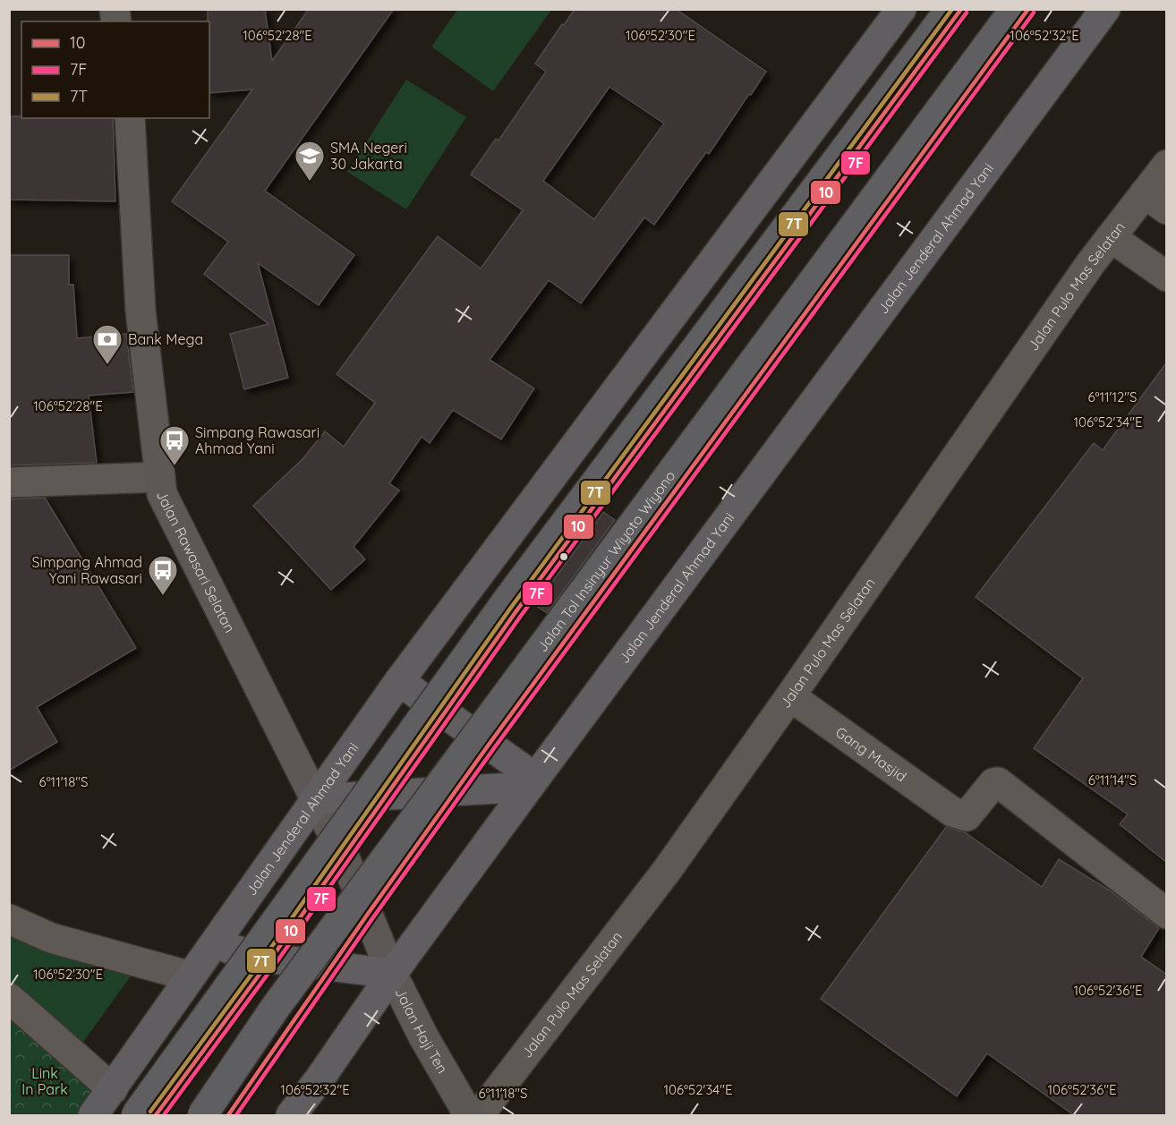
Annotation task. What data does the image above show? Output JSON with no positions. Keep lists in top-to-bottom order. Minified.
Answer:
{"streets":{"highway":["Jalan Jenderal Ahmad Yani","Jalan Tol Insinyur Wiyoto Wiyono"],"main road":["Jalan Rawasari Selatan","Jalan Haji Ten"],"street":["Jalan Pulo Mas Selatan","Gang Masjid"]},"crossings":[["Jalan Jenderal Ahmad Yani","Jalan Rawasari Selatan"],["Jalan Jenderal Ahmad Yani","Jalan Haji Ten"],["Jalan Pulo Mas Selatan","Gang Masjid"],["Jalan Rawasari Selatan","Jalan Haji Ten"]],"parks":["Link In Park"],"places":{"school or university":["SMA Negeri 30 Jakarta"],"bank":["Bank Mega"],"bus stop":["Simpang Rawasari Ahmad Yani","Simpang Ahmad Yani Rawasari"]},"lines":["transit line 10","transit line 7T","transit line 7F"],"legend":["10","7F","7T"],"coordinates":["106°52'30\"E","106°52'32\"E","106°52'28\"E","6°11'12\"S","106°52'34\"E","6°11'14\"S","6°11'18\"S","106°52'36\"E"]}
